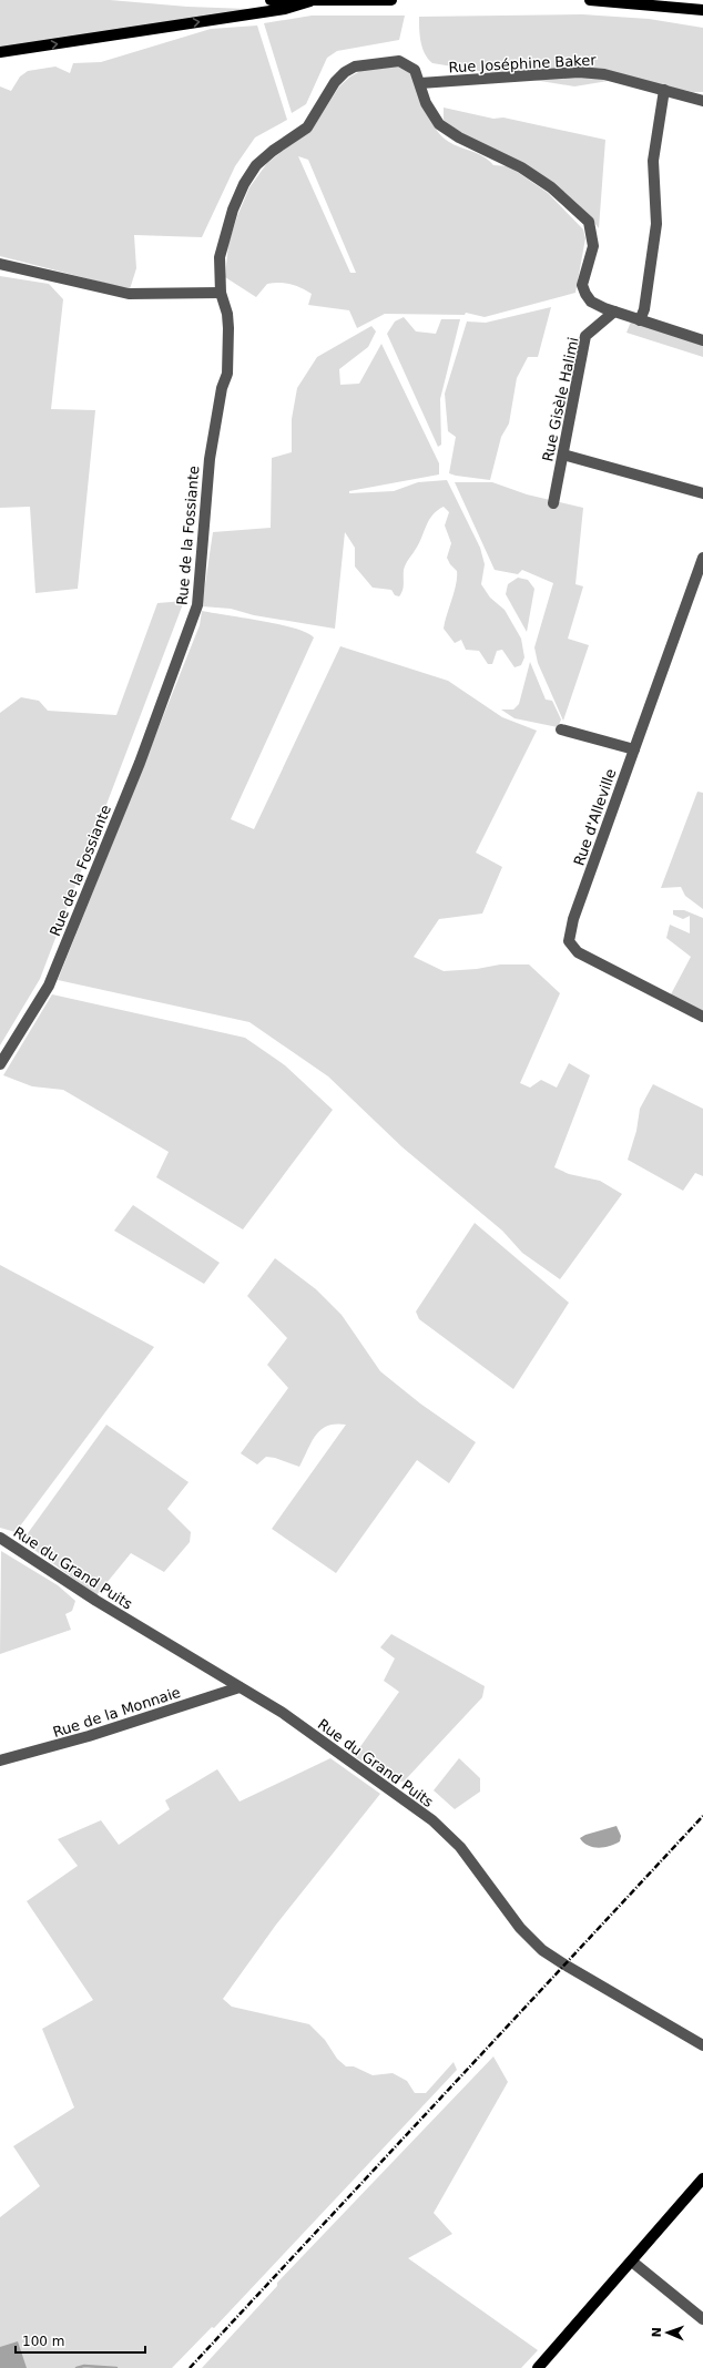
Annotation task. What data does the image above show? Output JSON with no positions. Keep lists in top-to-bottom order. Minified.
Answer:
{"streets":{"street":["Rue Joséphine Baker","Rue Gisèle Halimi","Rue de la Fossiante","Rue d'Alleville","Rue du Grand Puits","Rue de la Monnaie"]},"crossings":[["Rue Joséphine Baker","Rue de la Fossiante"],["Rue du Grand Puits","Rue de la Monnaie"]],"scale_bar":"100 m","north":"left"}
